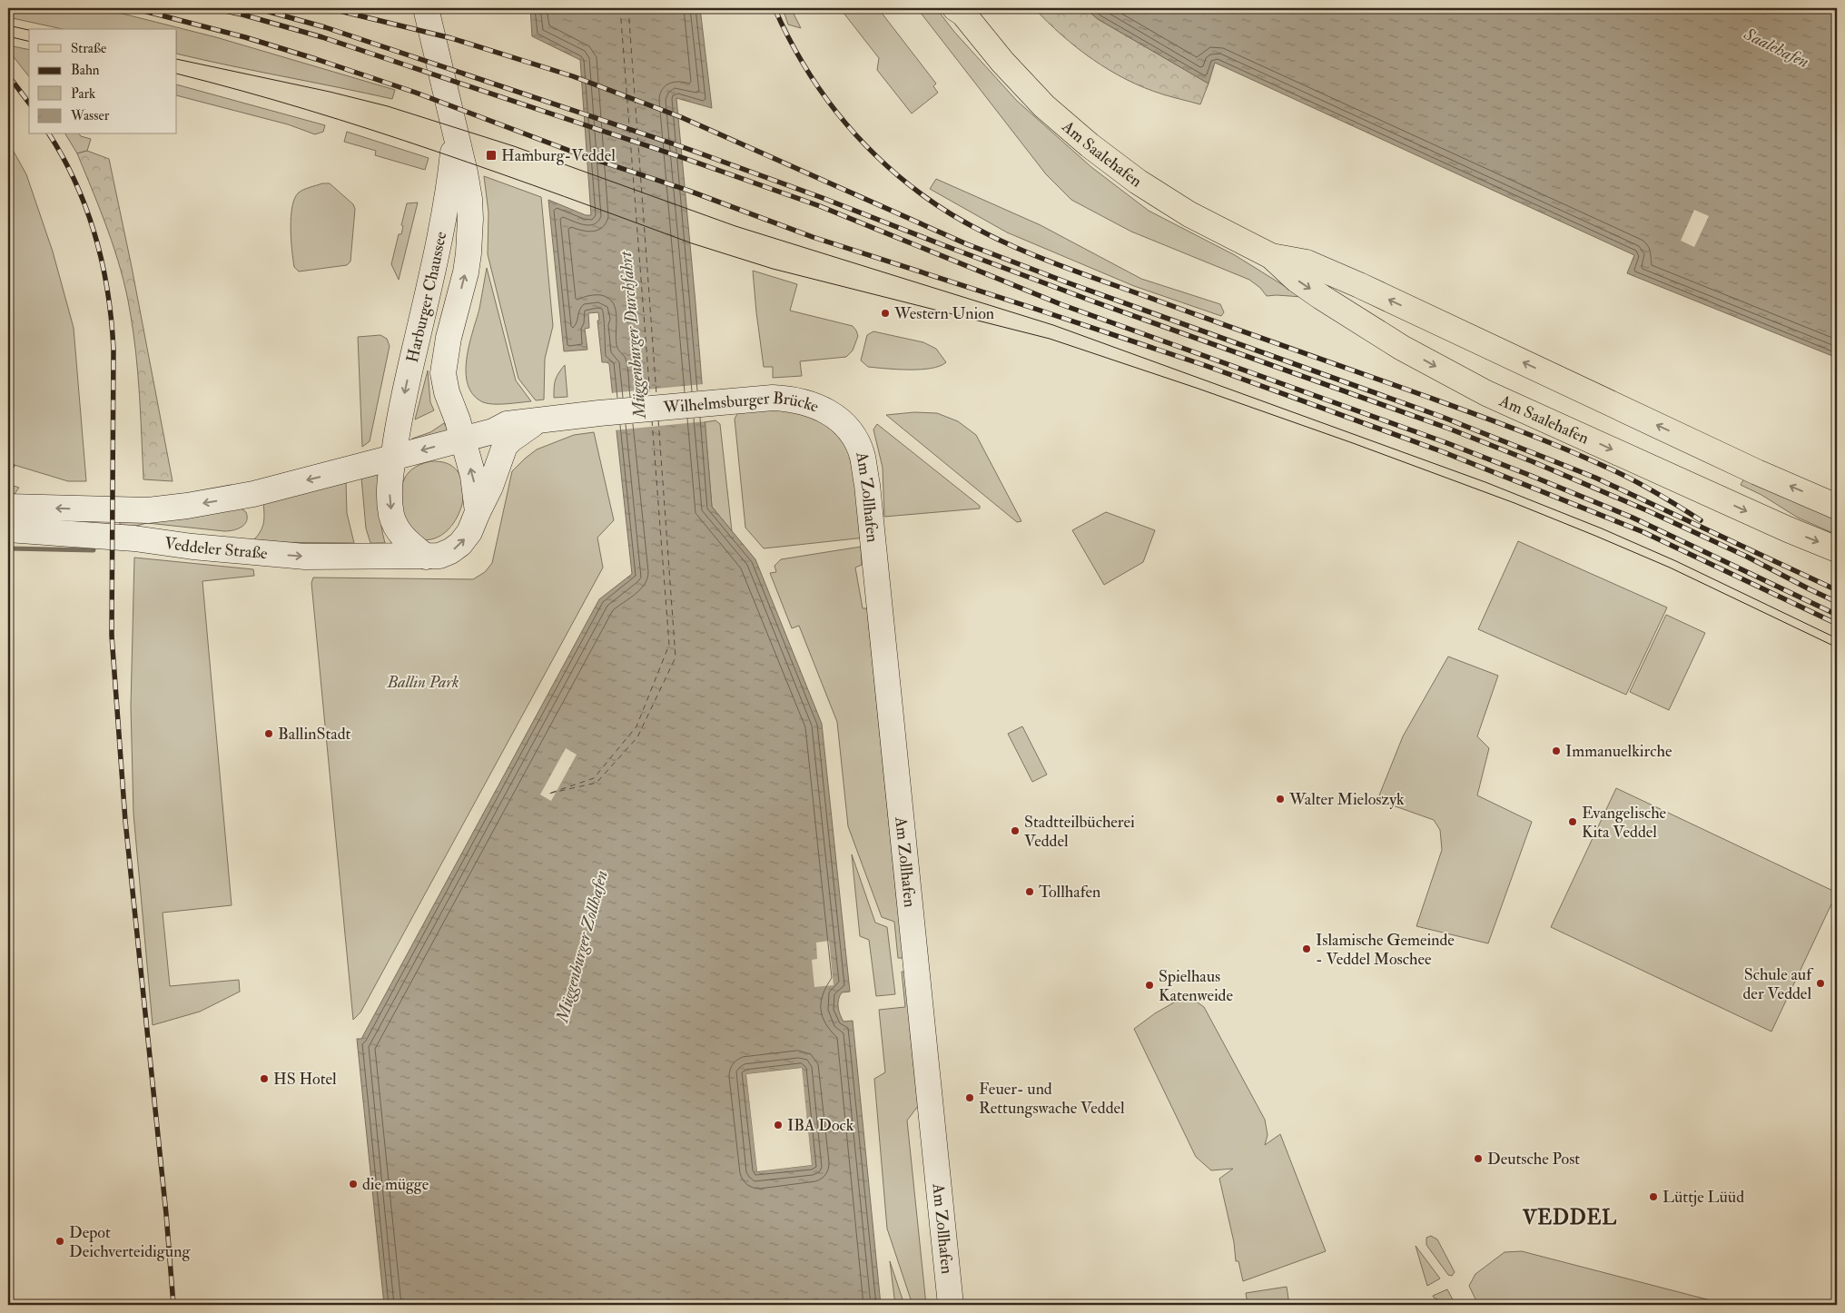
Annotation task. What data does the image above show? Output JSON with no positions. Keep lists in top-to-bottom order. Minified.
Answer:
{"streets":{"main road":["Am Saalehafen","Harburger Chaussee","Wilhelmsburger Brücke","Am Zollhafen","Veddeler Straße"]},"crossings":[["Harburger Chaussee","Veddeler Straße"],["Wilhelmsburger Brücke","Am Zollhafen"]],"districts":["VEDDEL"],"water":["Saalehafen","Müggenburger Durchfahrt","Müggenburger Zollhafen"],"parks":["Ballin Park"],"places":{"transit":["Hamburg-Veddel"],"other":["Western Union","BallinStadt","Immanuelkirche","Walter Mieloszyk","Evangelische Kita Veddel","Stadtteilbücherei Veddel","Tollhafen","Islamische Gemeinde - Veddel Moschee","Schule auf der Veddel","Spielhaus Katenweide","HS Hotel","Feuer- und Rettungswache Veddel","IBA Dock","Deutsche Post","die mügge","Lüttje Lüüd","Depot Deichverteidigung"]},"legend":["Straße","Bahn","Park","Wasser"]}
